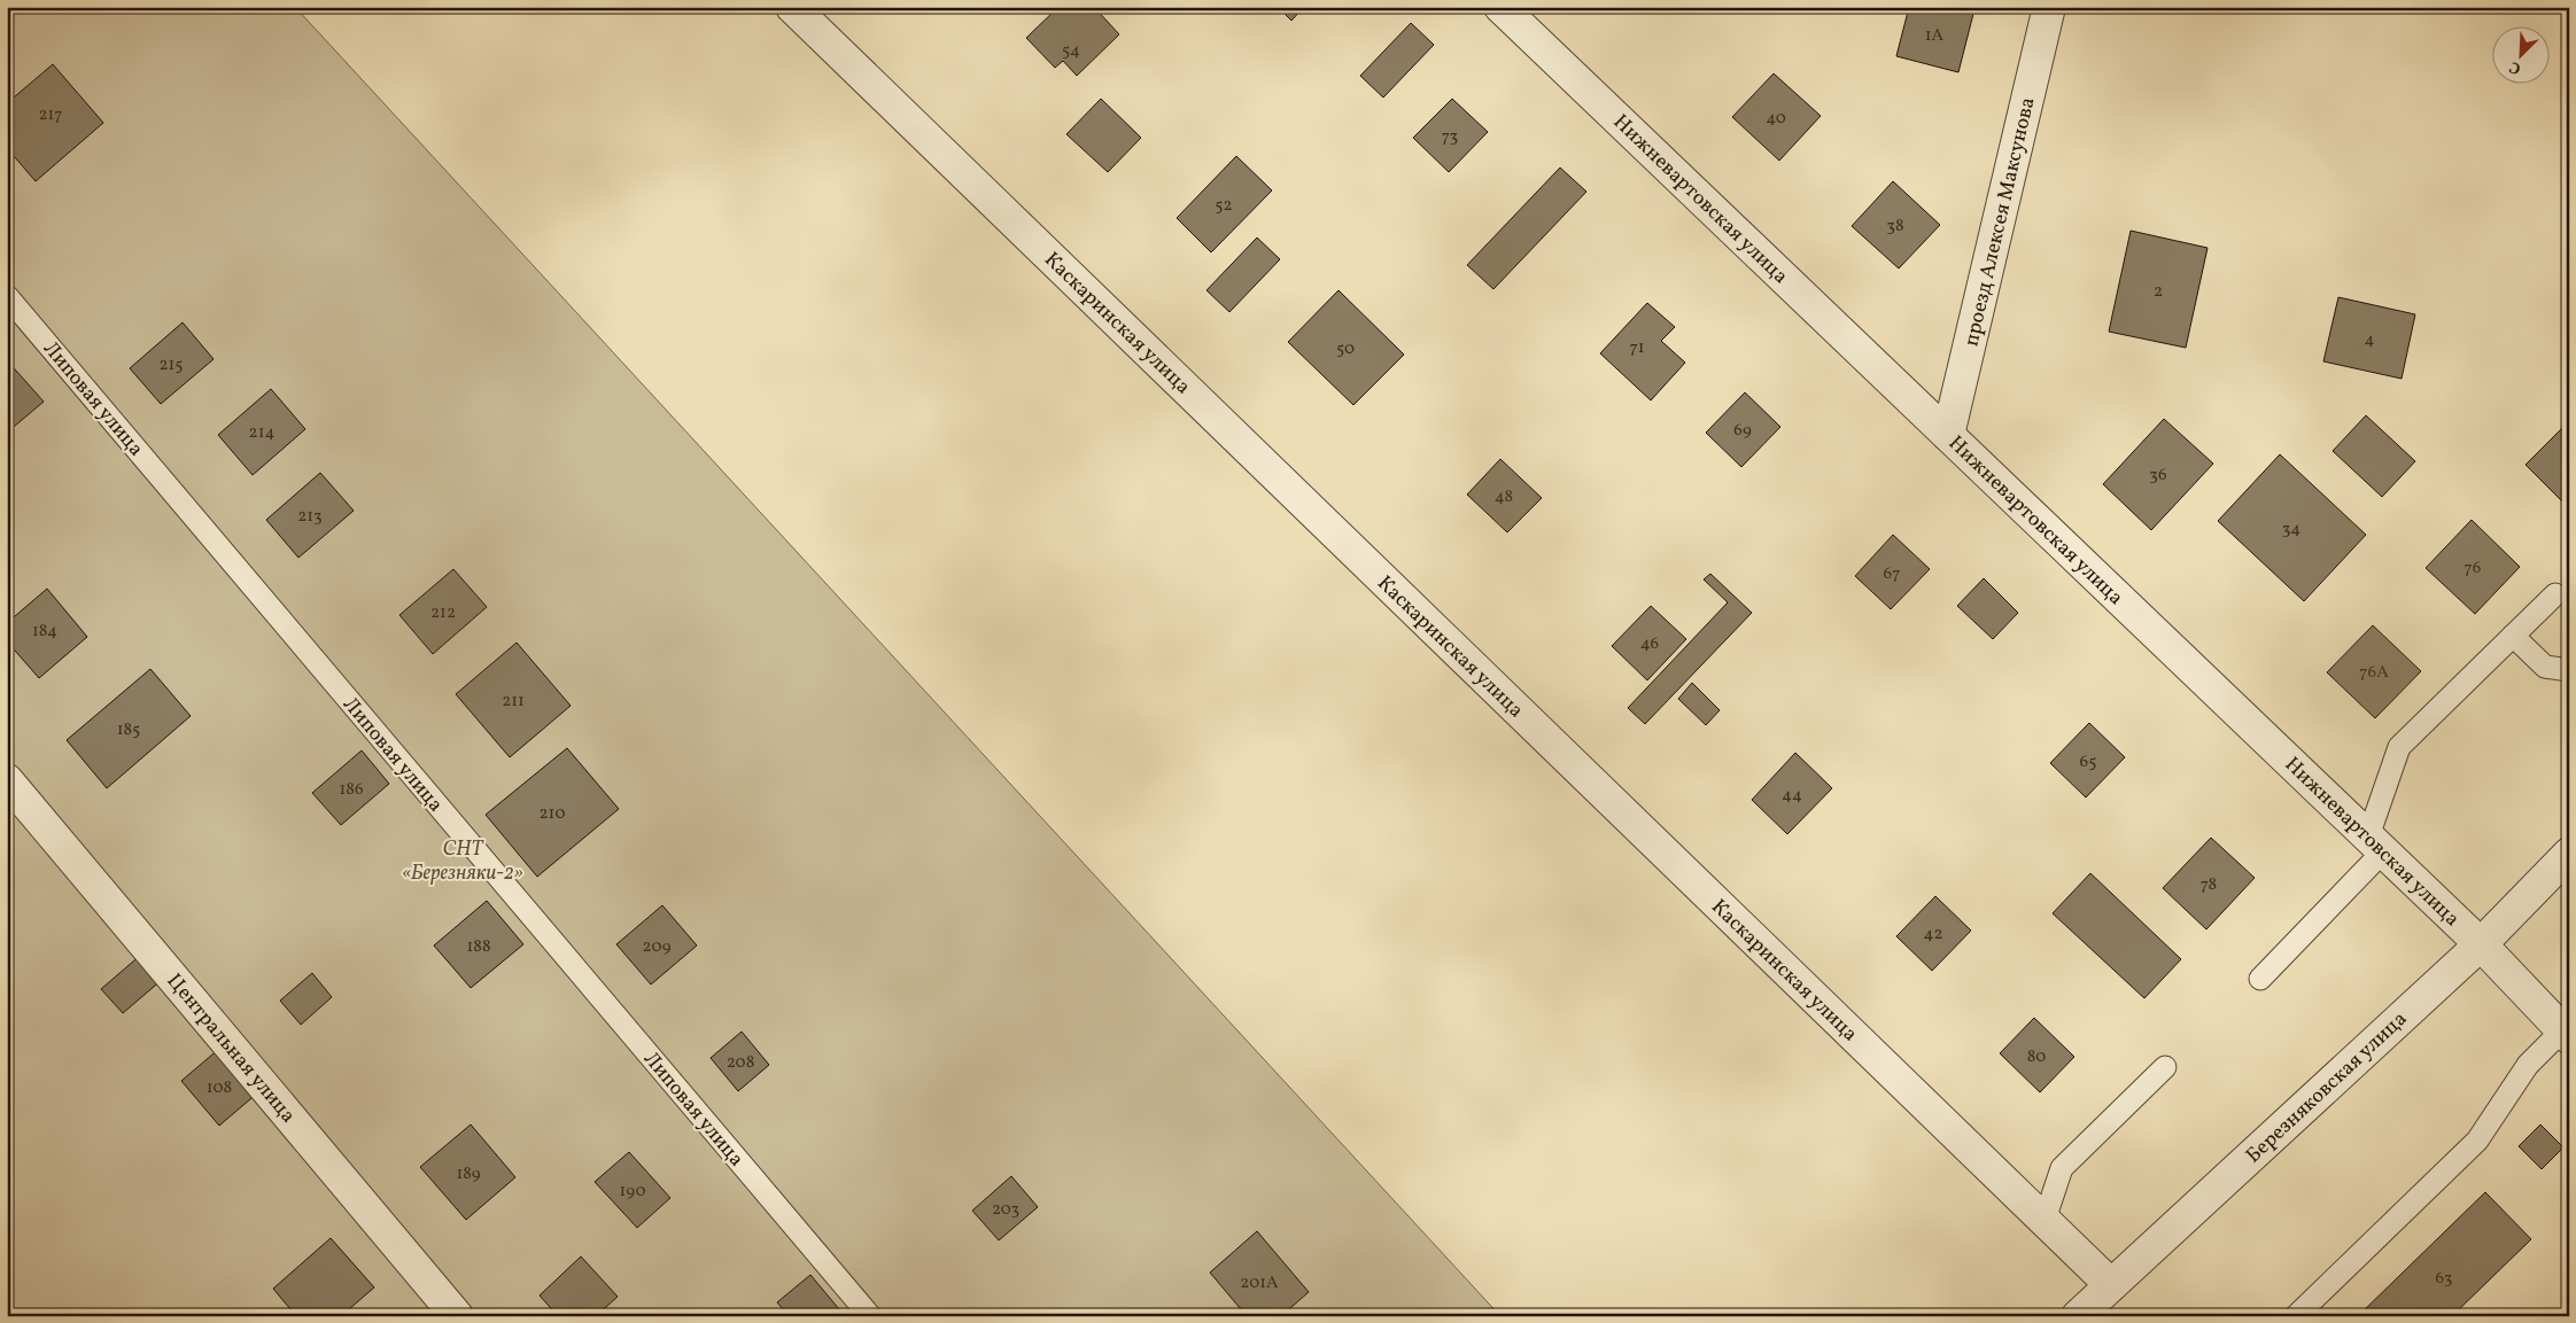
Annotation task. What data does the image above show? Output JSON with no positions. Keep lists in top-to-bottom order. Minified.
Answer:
{"streets":{"street":["Нижневартовская улица","проезд Алексея Максунова","Каскаринская улица","Центральная улица","Березняковская улица"],"lane":["Липовая улица"]},"crossings":[["Нижневартовская улица","проезд Алексея Максунова"],["Нижневартовская улица","Березняковская улица"],["Каскаринская улица","Березняковская улица"]],"parks":["СНТ «Березняки-2»"],"house_numbers":["1А","54","217","40","73","52","38","2","4","71","50","215","69","214","36","48","213","34","76","67","212","184","46","76А","211","185","65","186","44","210","78","42","188","209","80","208","108","189","190","203","63","201А"],"north":"bottom left"}
